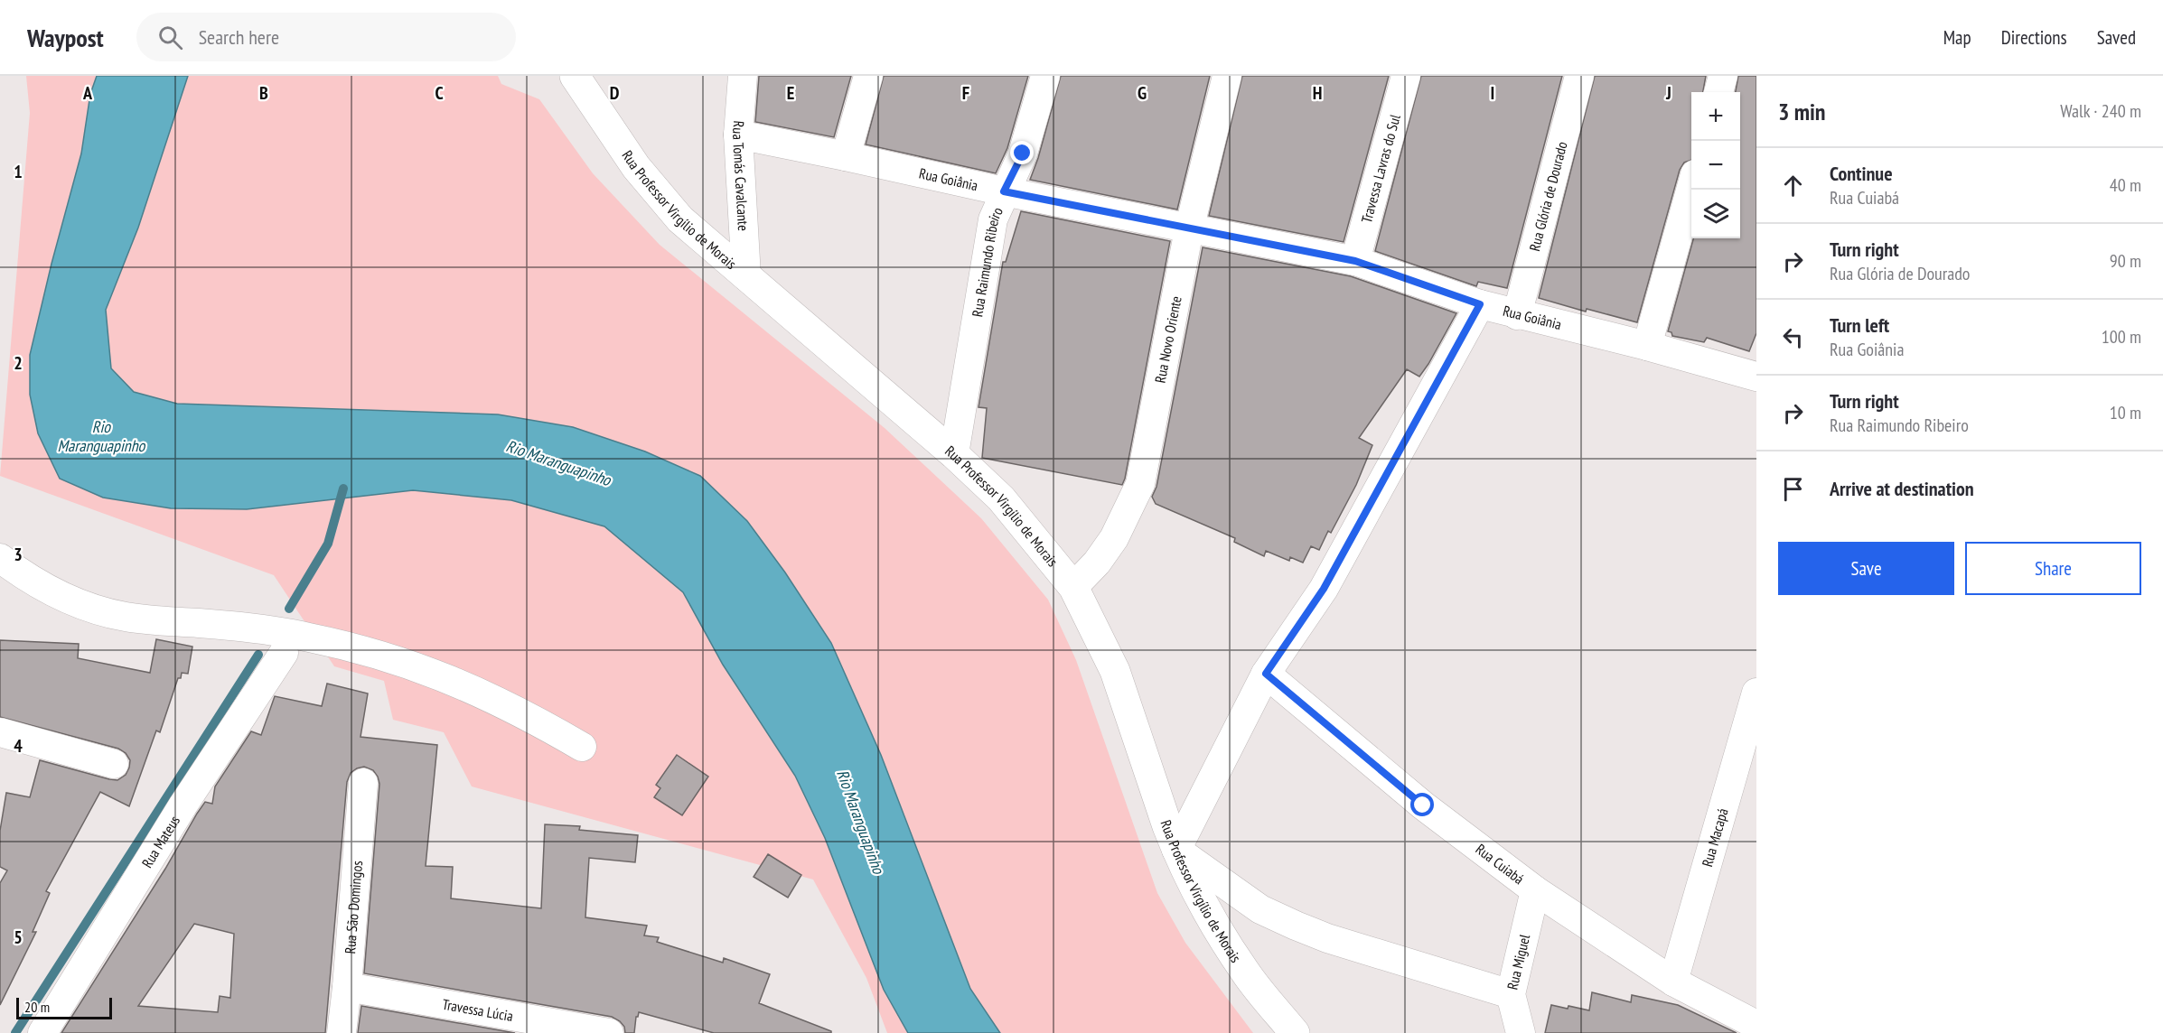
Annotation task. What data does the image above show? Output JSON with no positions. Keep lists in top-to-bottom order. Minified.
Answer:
{"streets":{"main road":["Rua Professor Virgílio de Morais"],"street":["Travessa Lavras do Sul","Rua Tomás Cavalcante","Rua Goiânia","Rua Glória de Dourado","Rua Raimundo Ribeiro","Rua Novo Oriente","Rua Macapá","Rua Mateus","Rua Cuiabá","Rua São Domingos","Rua Miguel","Travessa Lúcia"]},"crossings":[["Travessa Lavras do Sul","Rua Goiânia"],["Rua Tomás Cavalcante","Rua Goiânia"],["Rua Tomás Cavalcante","Rua Professor Virgílio de Morais"],["Rua Goiânia","Rua Glória de Dourado"],["Rua Goiânia","Rua Raimundo Ribeiro"],["Rua Goiânia","Rua Novo Oriente"],["Rua Professor Virgílio de Morais","Rua Raimundo Ribeiro"],["Rua Professor Virgílio de Morais","Rua Novo Oriente"],["Rua Macapá","Rua Cuiabá"],["Rua Cuiabá","Rua Miguel"],["Rua São Domingos","Travessa Lúcia"]],"water":["Rio Maranguapinho"],"scale_bar":"20 m","page":{"header":"Waypost","search":"Search here","nav":["Map","Directions","Saved"],"heading":["3 min","Walk · 240 m"],"map_buttons":["+","−"],"list":[["Continue","Rua Cuiabá","40 m"],["Turn right","Rua Glória de Dourado","90 m"],["Turn left","Rua Goiânia","100 m"],["Turn right","Rua Raimundo Ribeiro","10 m"],"Arrive at destination"],"buttons":["Save","Share"],"scale":"20 m"},"grid":{"columns":["A","B","C","D","E","F","G","H","I","J"],"rows":["1","2","3","4","5"]}}
